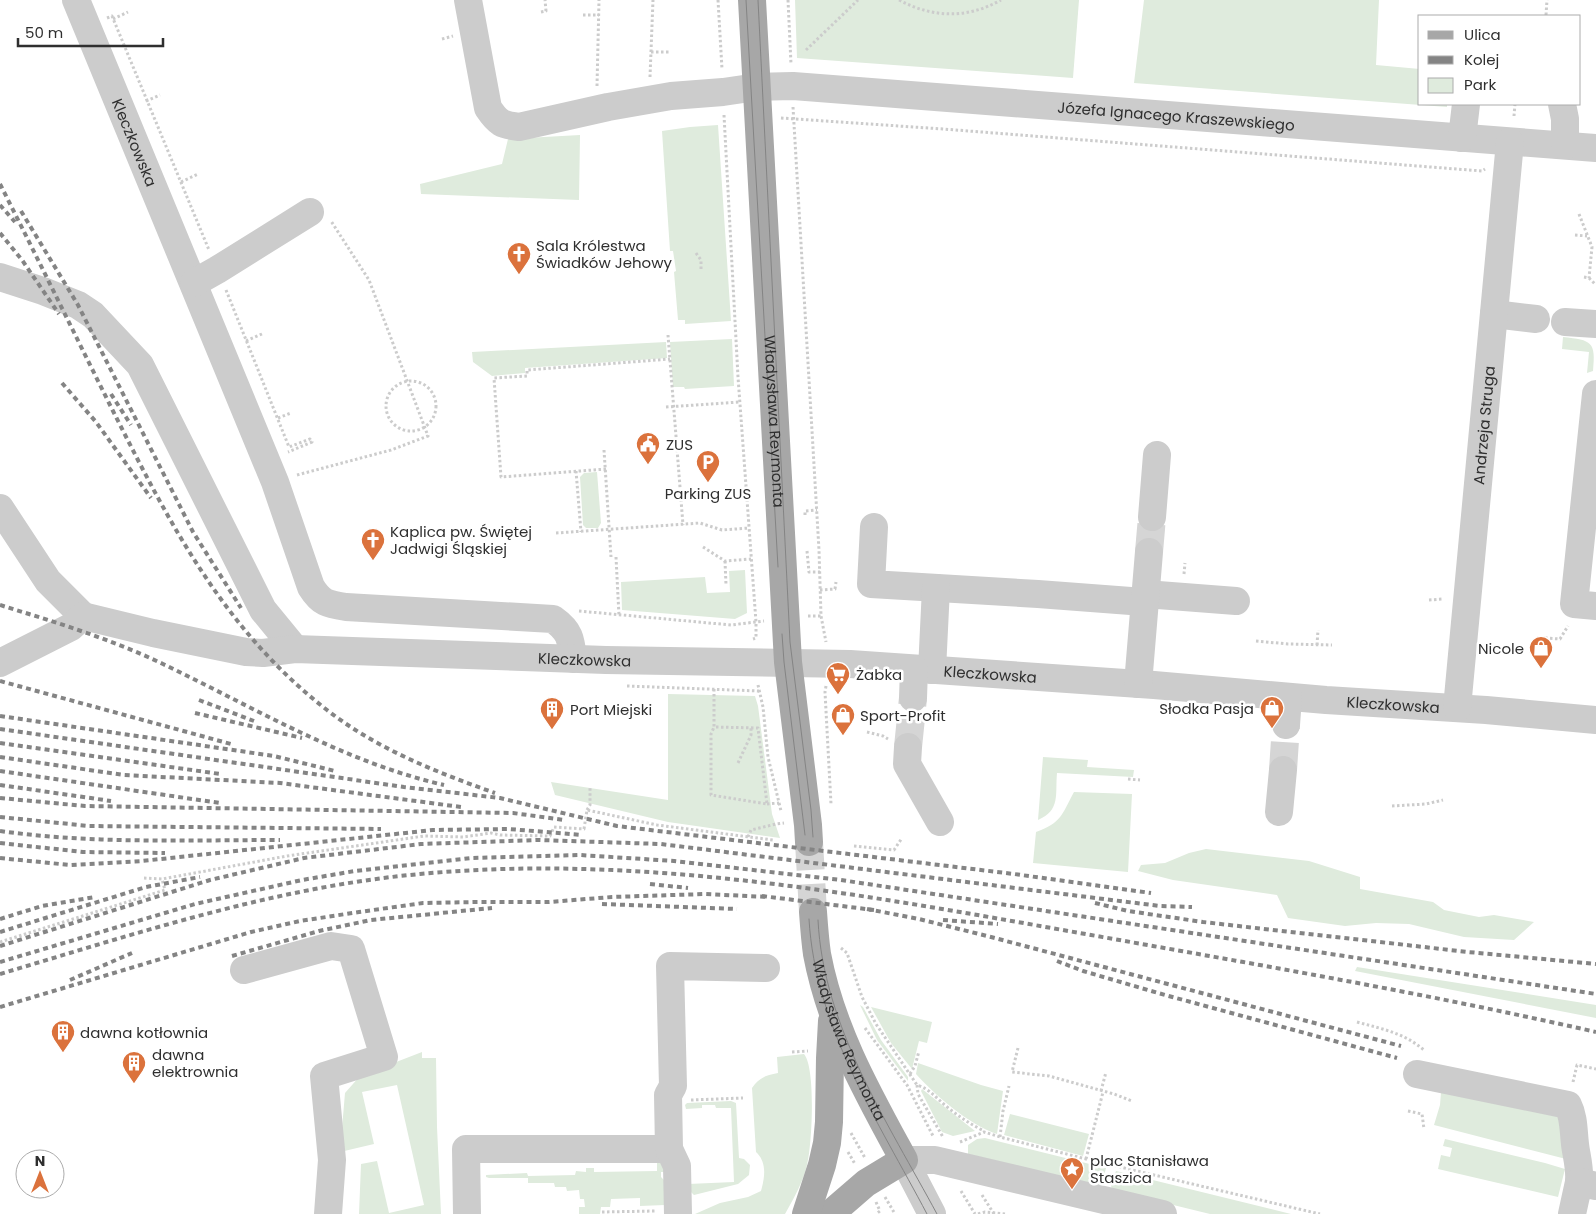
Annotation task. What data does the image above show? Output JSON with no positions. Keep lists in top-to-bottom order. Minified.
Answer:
{"streets":{"main road":["Władysława Reymonta"],"street":["Józefa Ignacego Kraszewskiego","Kleczkowska","Andrzeja Struga"]},"crossings":[["Józefa Ignacego Kraszewskiego","Władysława Reymonta"],["Józefa Ignacego Kraszewskiego","Andrzeja Struga"],["Kleczkowska","Władysława Reymonta"],["Kleczkowska","Andrzeja Struga"]],"places":{"church":["Sala Królestwa Świadków Jehowy","Kaplica pw. Świętej Jadwigi Śląskiej"],"public building":["ZUS"],"parking":["Parking ZUS"],"shop":["Nicole","Słodka Pasja","Sport-Profit"],"supermarket":["Żabka"],"building":["Port Miejski","dawna kotłownia","dawna elektrownia"],"place":["plac Stanisława Staszica"]},"legend":["Ulica","Kolej","Park"],"scale_bar":"50 m","north":"top"}
